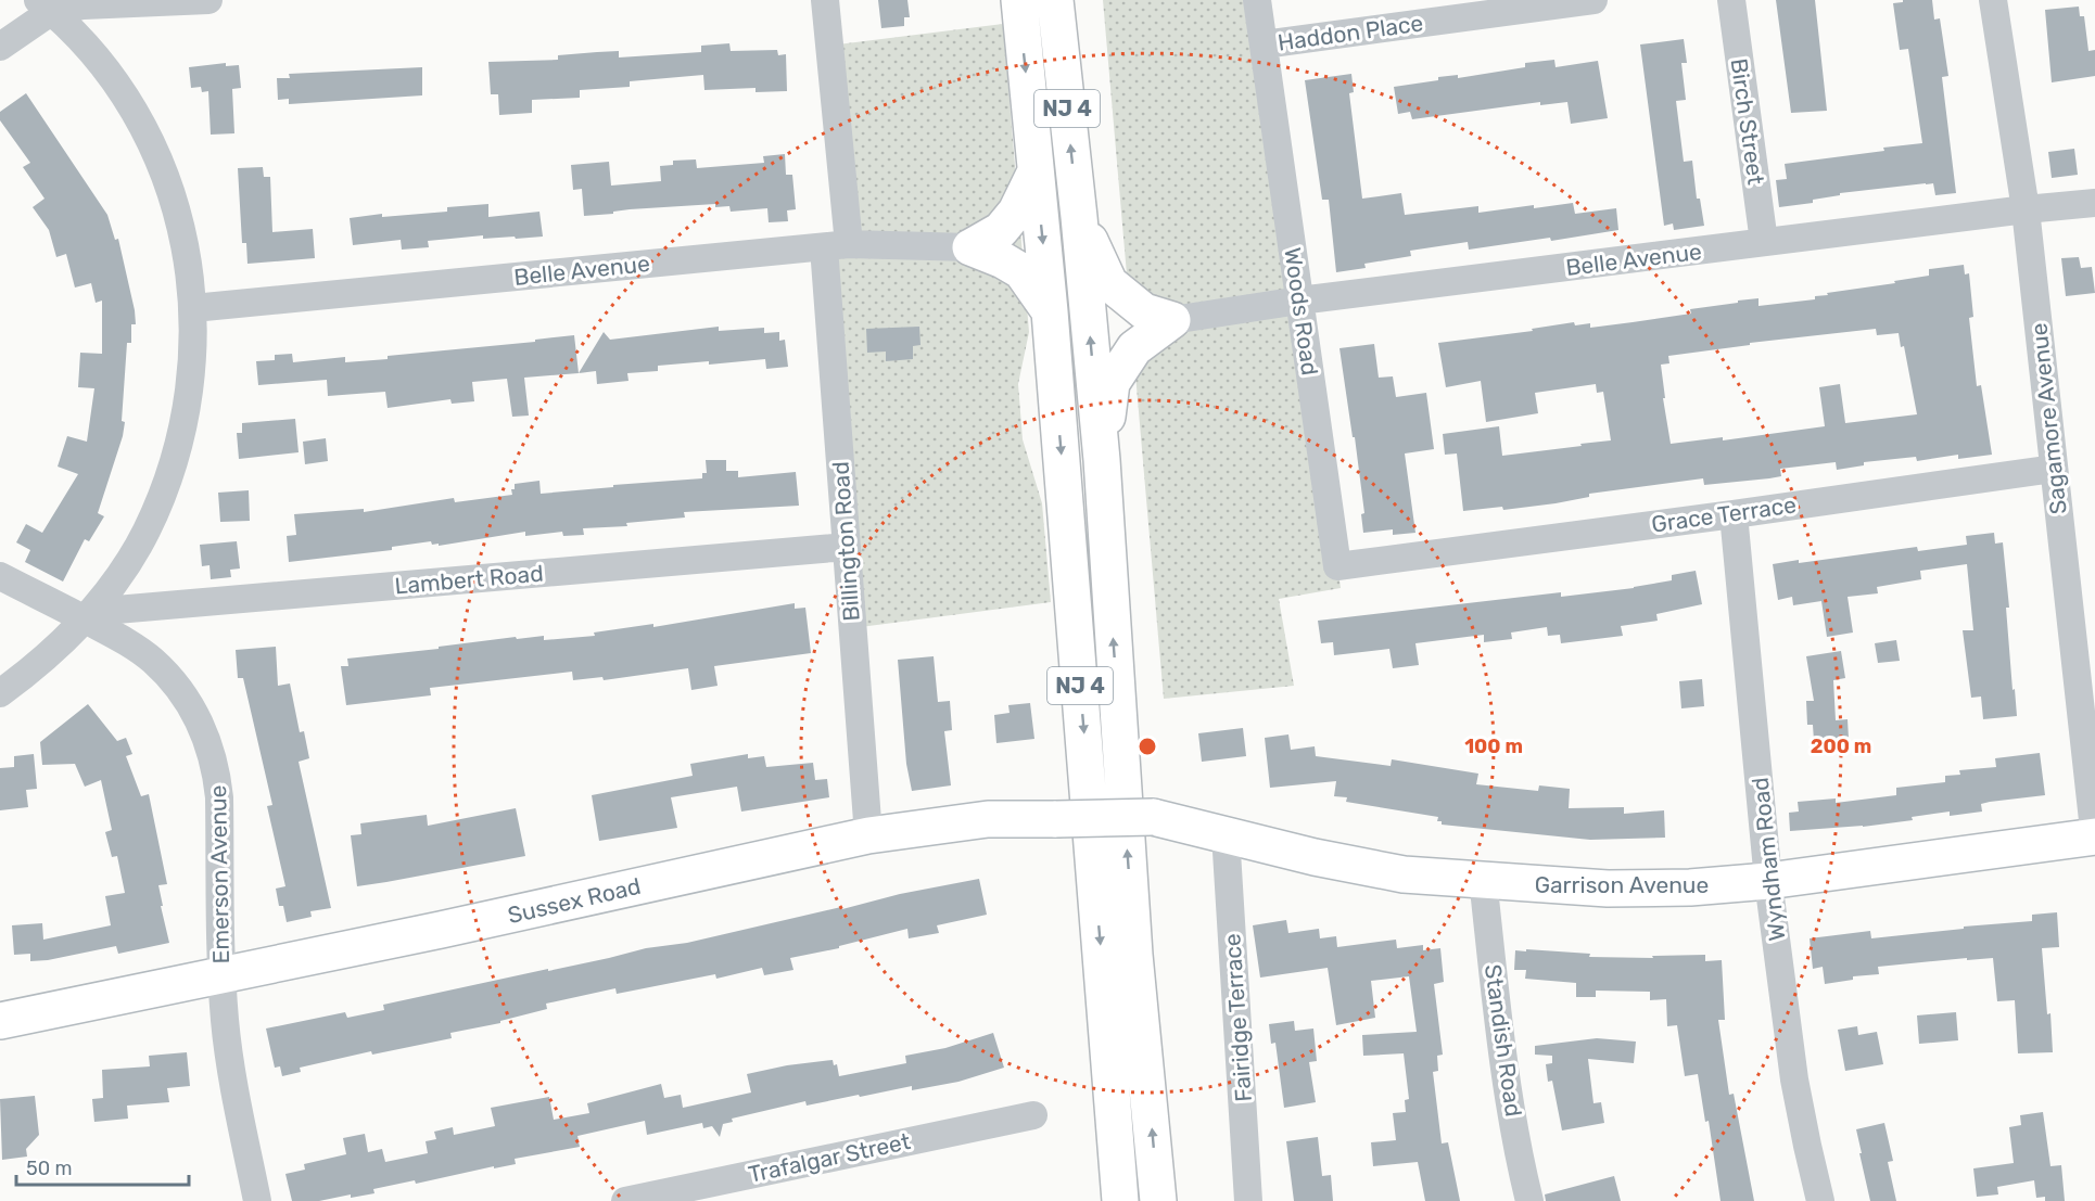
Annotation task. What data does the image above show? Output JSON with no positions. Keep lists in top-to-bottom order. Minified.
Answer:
{"streets":{"main road":["NJ 4","Garrison Avenue","Sussex Road"],"street":["Haddon Place","Birch Street","Belle Avenue","Woods Road","Sagamore Avenue","Grace Terrace","Billington Road","Lambert Road","Wyndham Road","Emerson Avenue","Fairidge Terrace","Standish Road","Trafalgar Street"]},"crossings":[["Haddon Place","Woods Road"],["Birch Street","Belle Avenue"],["Belle Avenue","Woods Road"],["Belle Avenue","Sagamore Avenue"],["Belle Avenue","Billington Road"],["Woods Road","Grace Terrace"],["Sagamore Avenue","Grace Terrace"],["Sagamore Avenue","Garrison Avenue"],["Grace Terrace","Wyndham Road"],["Billington Road","Lambert Road"],["Billington Road","Sussex Road"],["Lambert Road","Emerson Avenue"],["Wyndham Road","Garrison Avenue"],["Emerson Avenue","Sussex Road"],["Garrison Avenue","Sussex Road"],["Garrison Avenue","Fairidge Terrace"],["Garrison Avenue","Standish Road"]],"scale_bar":"50 m","rings":["100 m","200 m"]}
